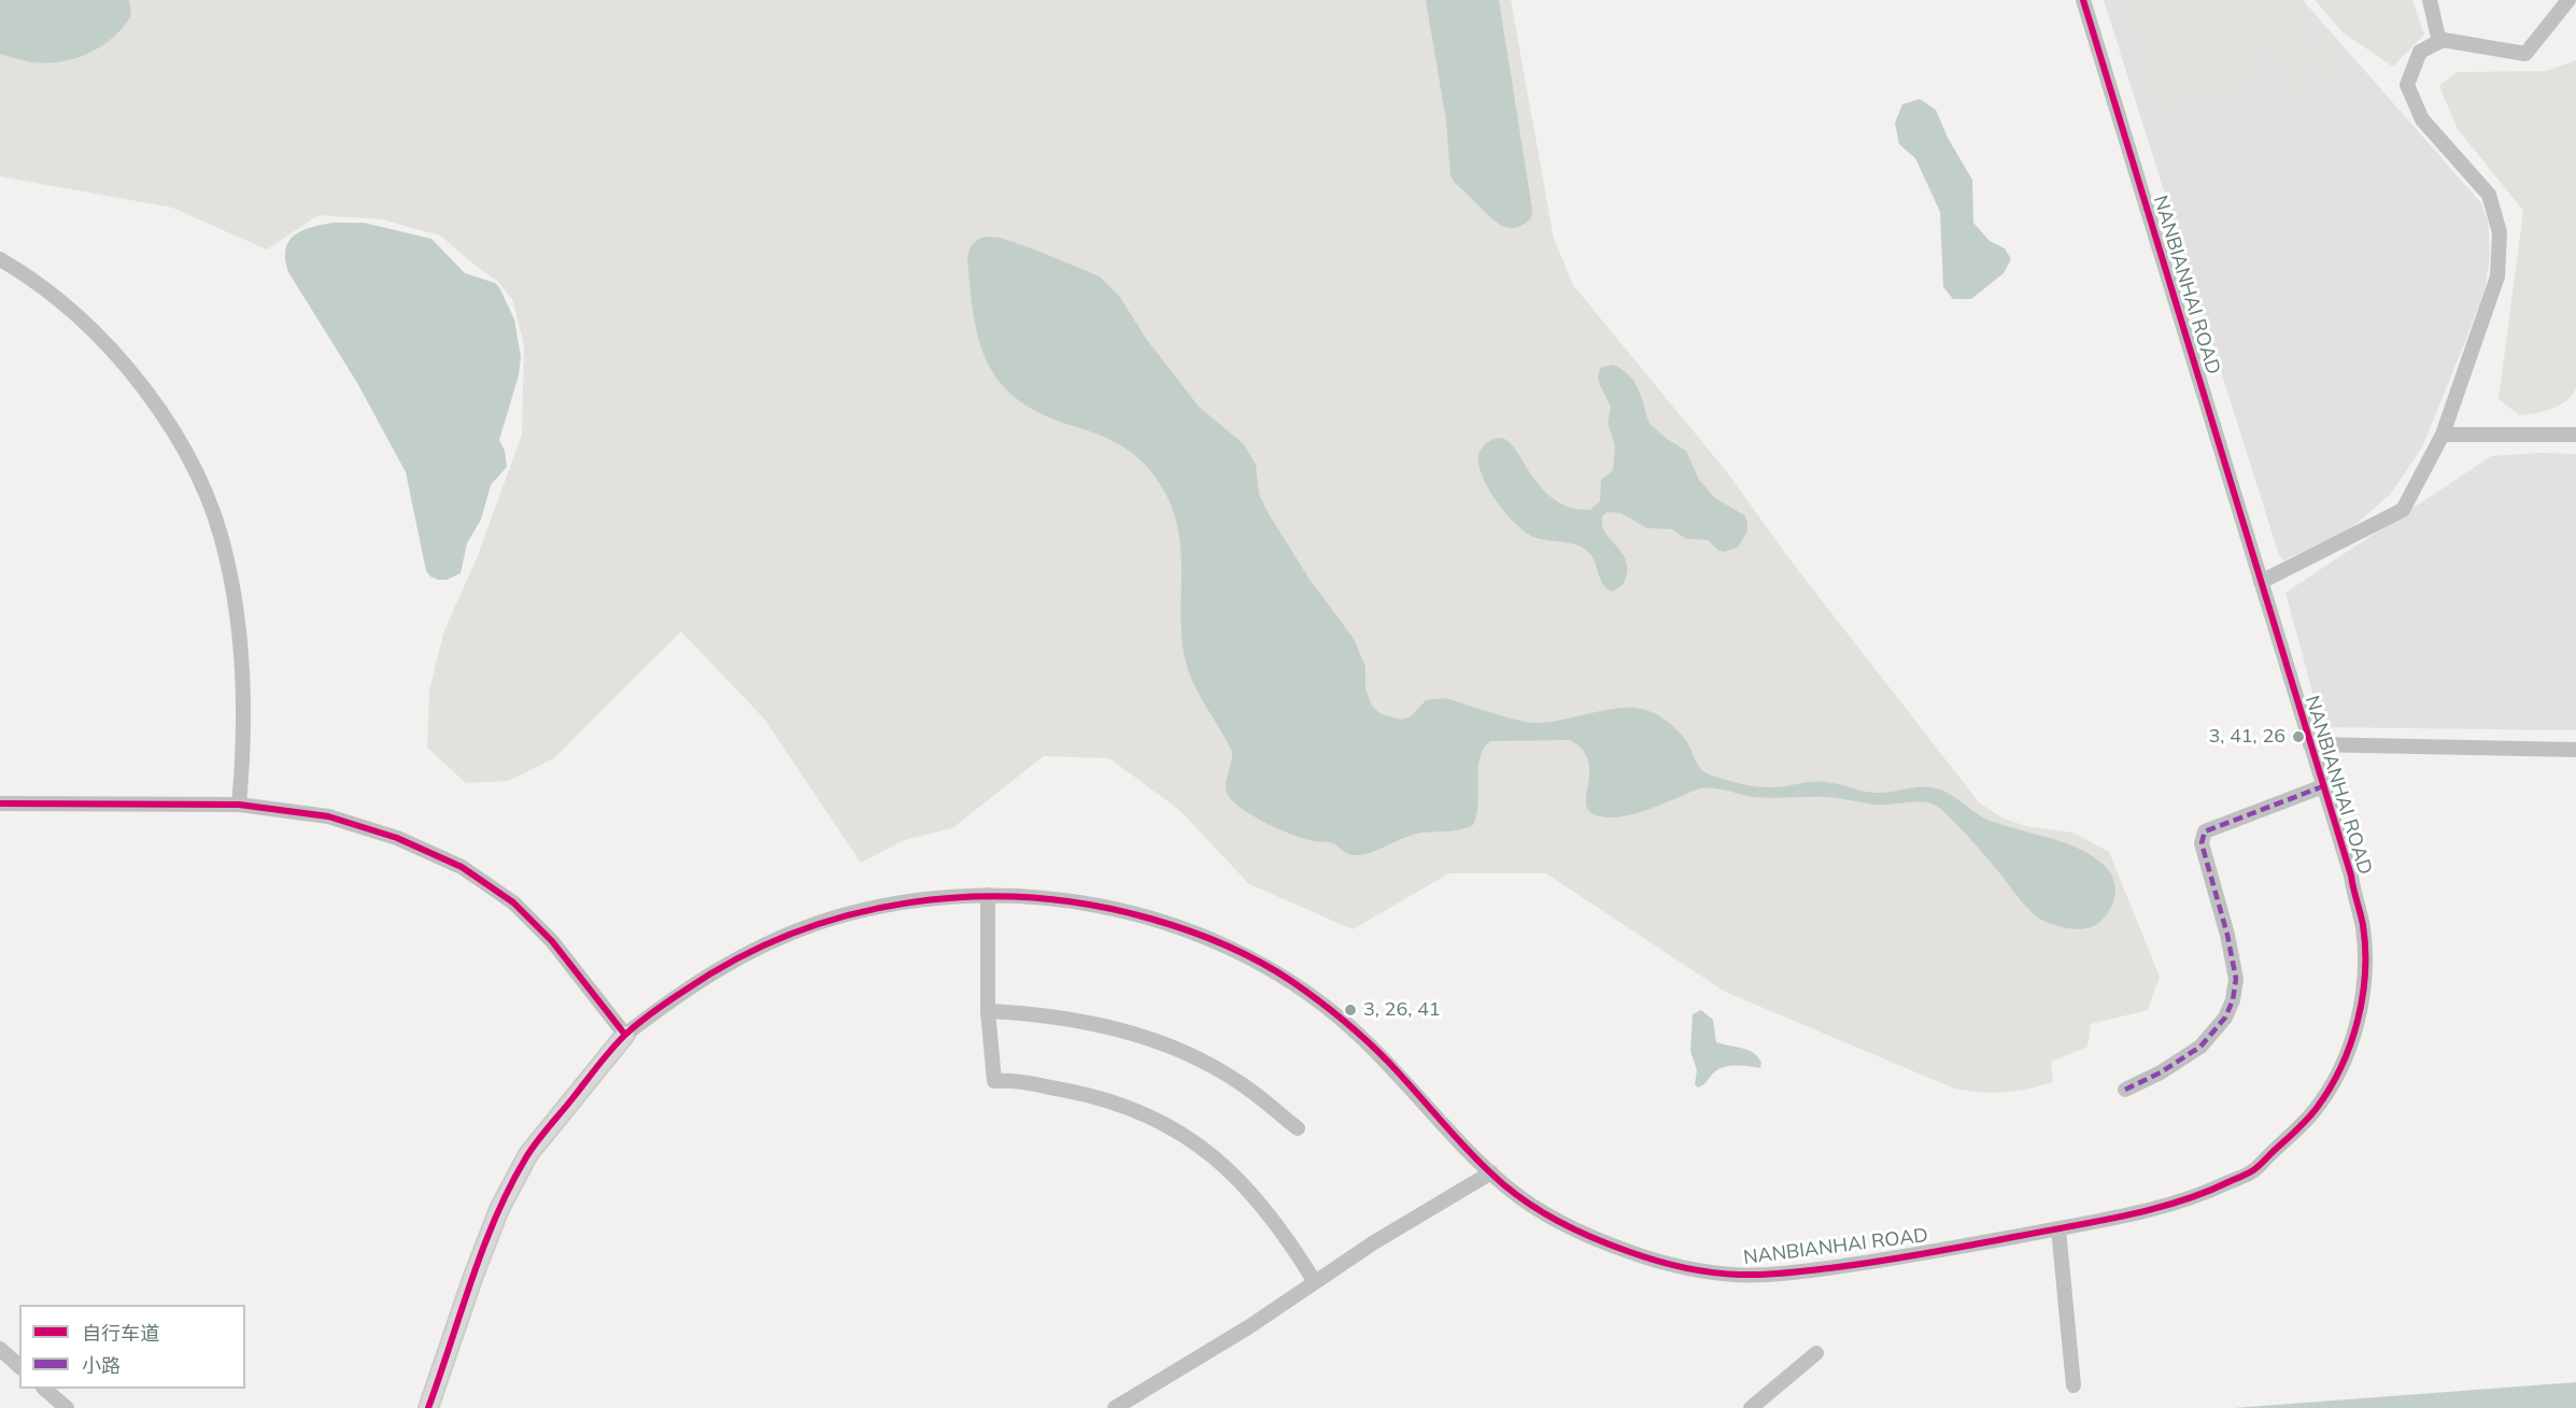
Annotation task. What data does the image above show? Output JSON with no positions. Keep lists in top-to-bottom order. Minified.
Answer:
{"streets":{"main road":["NANBIANHAI ROAD"]},"places":["3, 41, 26","3, 26, 41"],"legend":["自行车道","小路"]}
